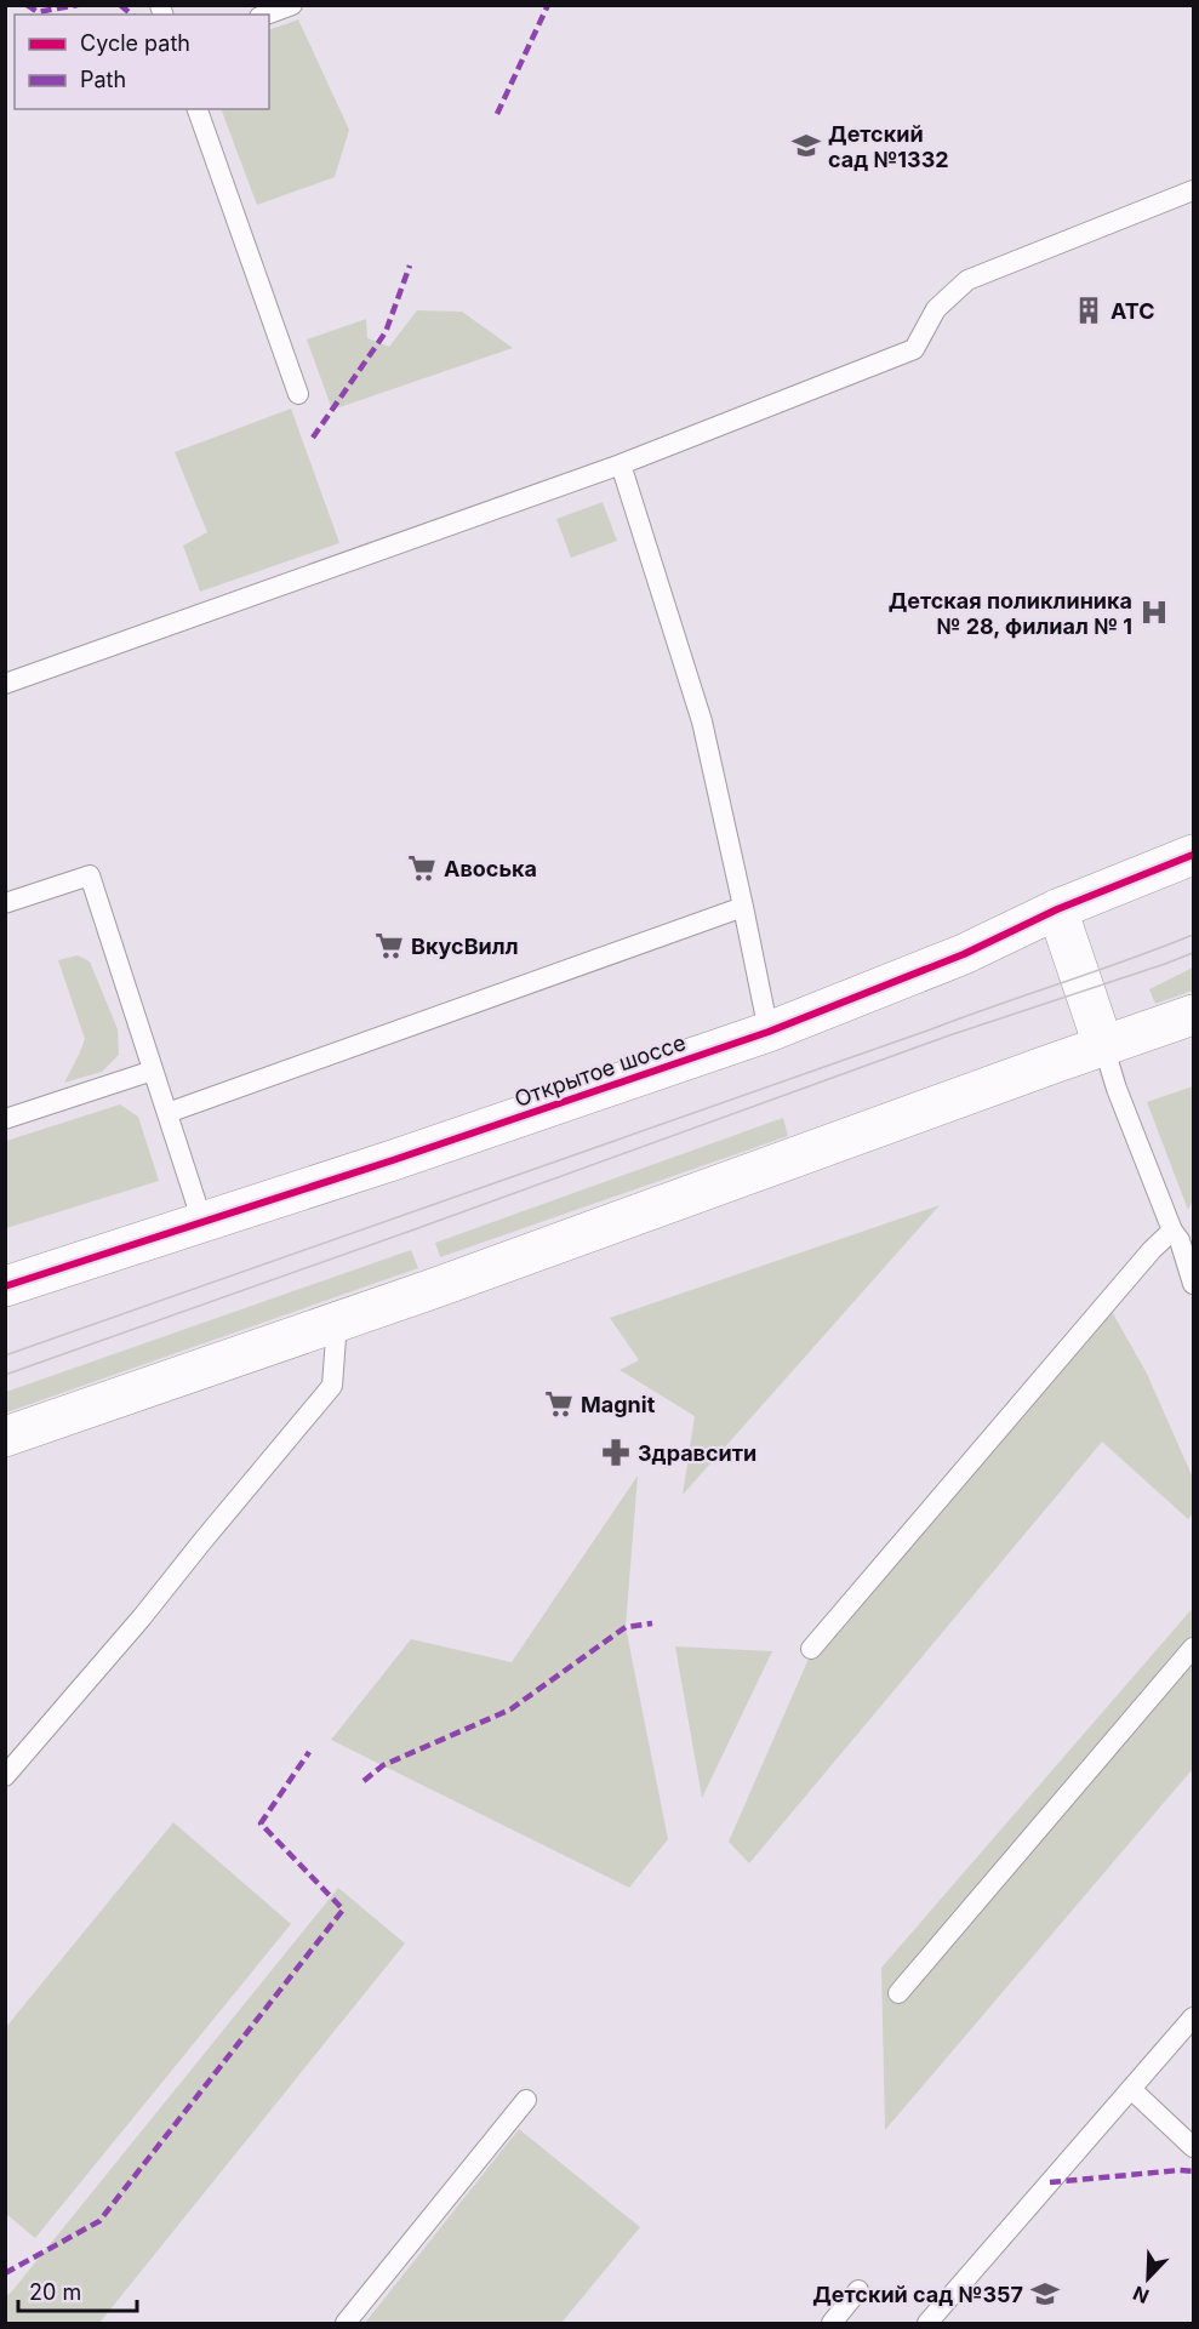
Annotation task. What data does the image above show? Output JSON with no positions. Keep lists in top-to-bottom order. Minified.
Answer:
{"streets":{"street":["Открытое шоссе"]},"places":{"school or university":["Детский сад №1332","Детский сад №357"],"building":["АТС"],"hospital":["Детская поликлиника № 28, филиал № 1"],"supermarket":["Авоська","ВкусВилл","Magnit"],"pharmacy":["Здравсити"]},"legend":["Cycle path","Path"],"scale_bar":"20 m","north":"bottom left"}
